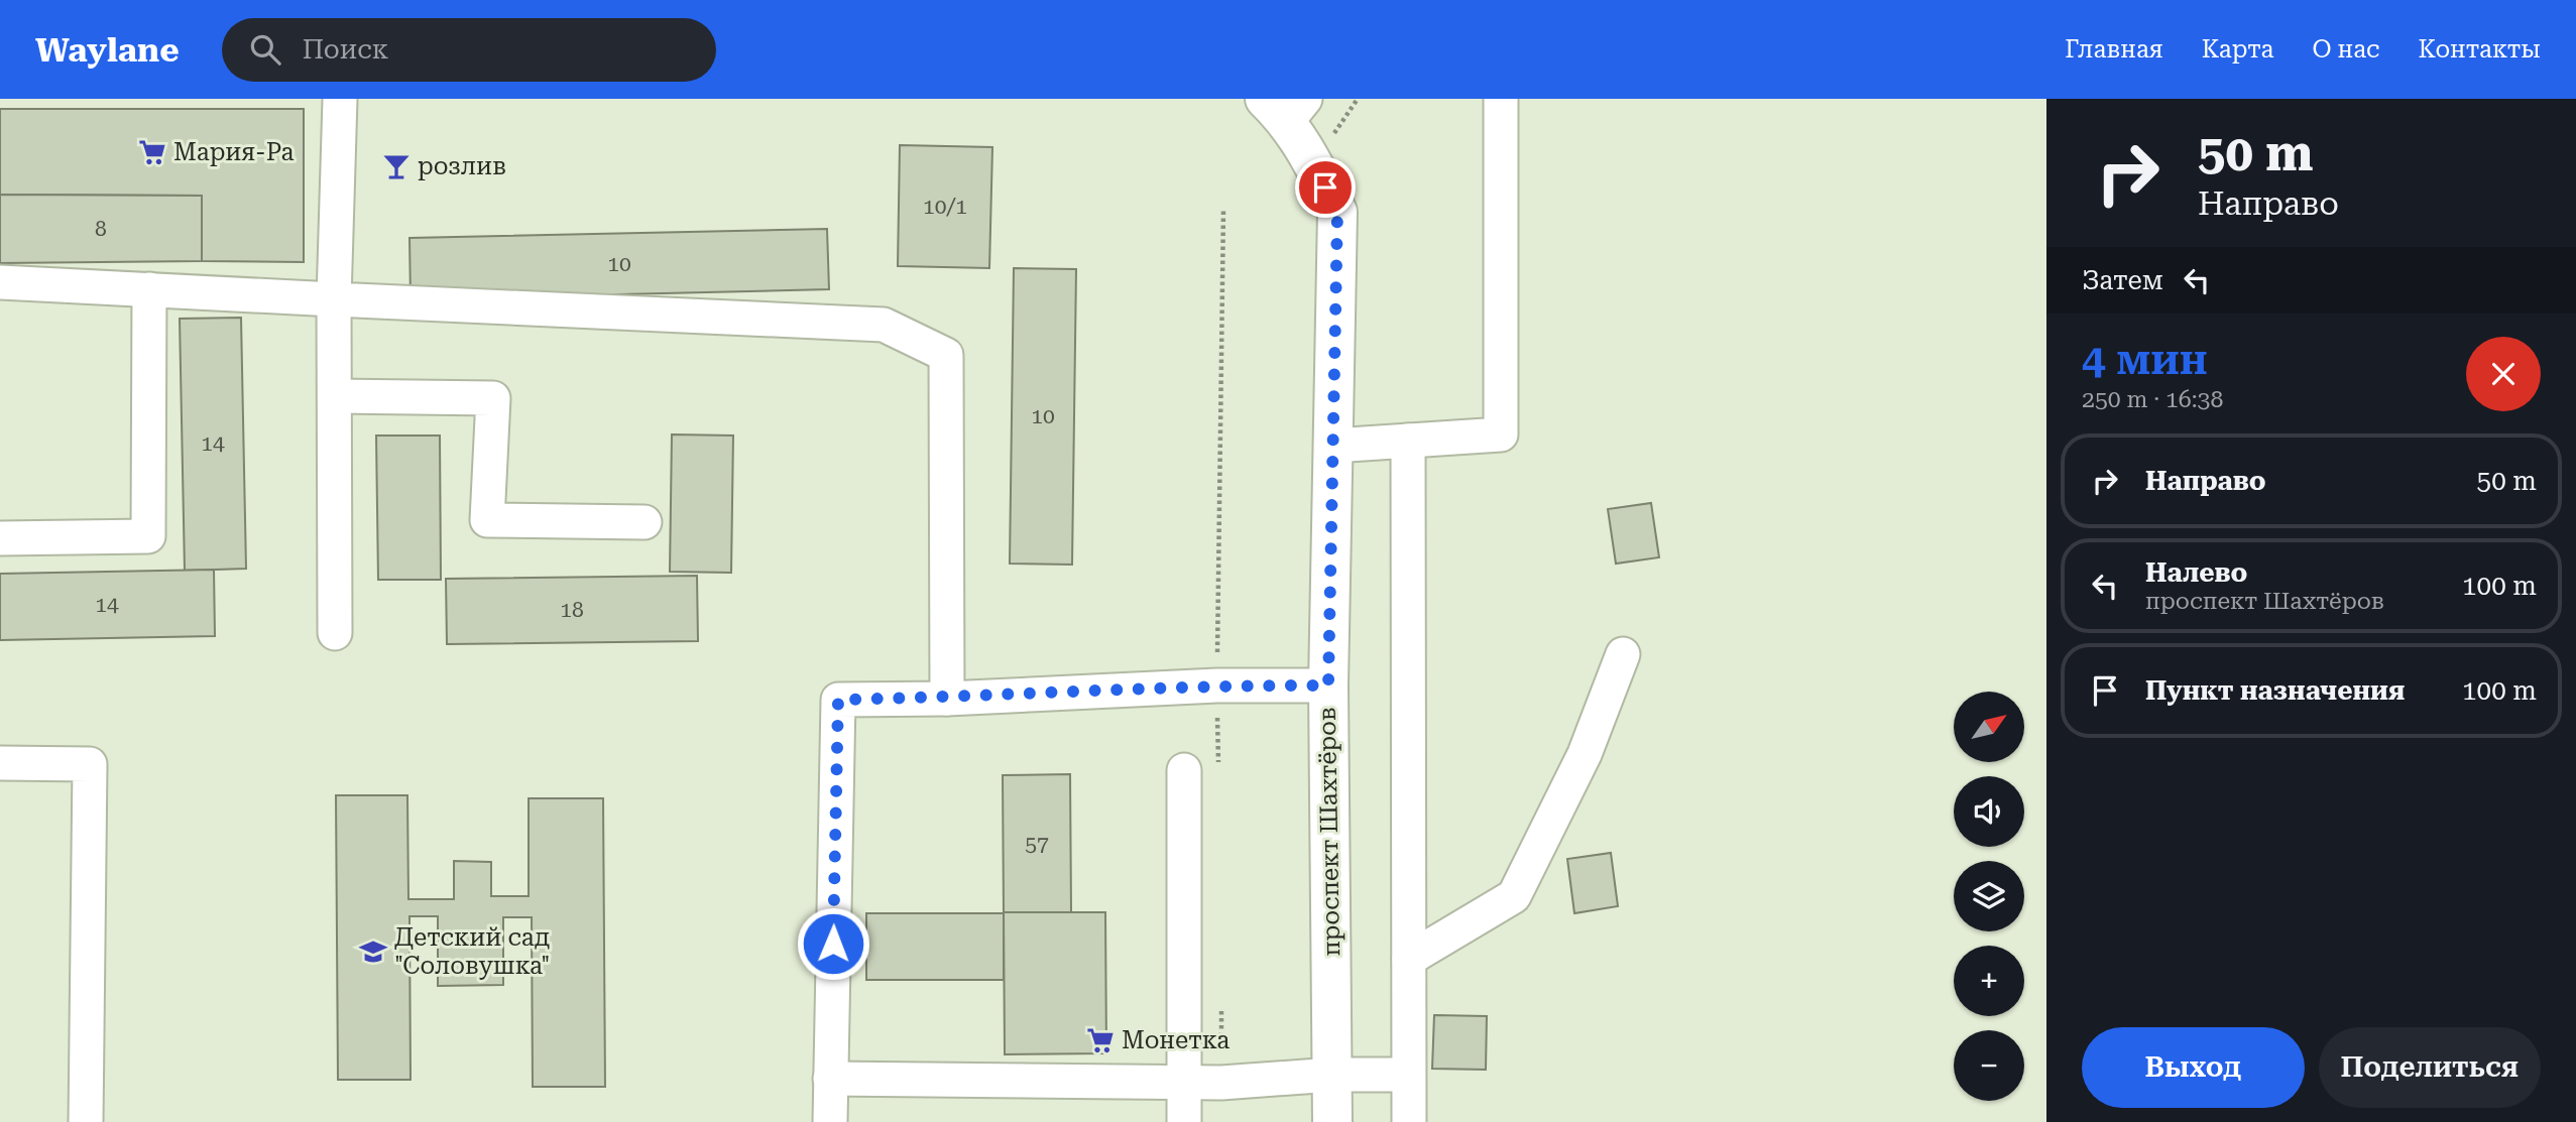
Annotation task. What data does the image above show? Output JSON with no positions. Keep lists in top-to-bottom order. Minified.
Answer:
{"streets":{"main road":["проспект Шахтёров"]},"places":{"supermarket":["Мария-Ра","Монетка"],"bar":["розлив"],"school or university":["Детский сад \"Соловушка\""]},"house_numbers":["10/1","8","10","10","14","14","18","57"],"north":"top right","page":{"header":"Waylane","search":"Поиск","nav":["Главная","Карта","О нас","Контакты"],"turn":["50 m","Направо"],"then":"Затем","heading":["4 мин","250 m · 16:38"],"list":[{"name":"Направо","value":"50 m"},{"name":"Налево","note":"проспект Шахтёров","value":"100 m"},{"name":"Пункт назначения","value":"100 m"}],"map_buttons":["+","−"],"buttons":["Выход","Поделиться"]}}
